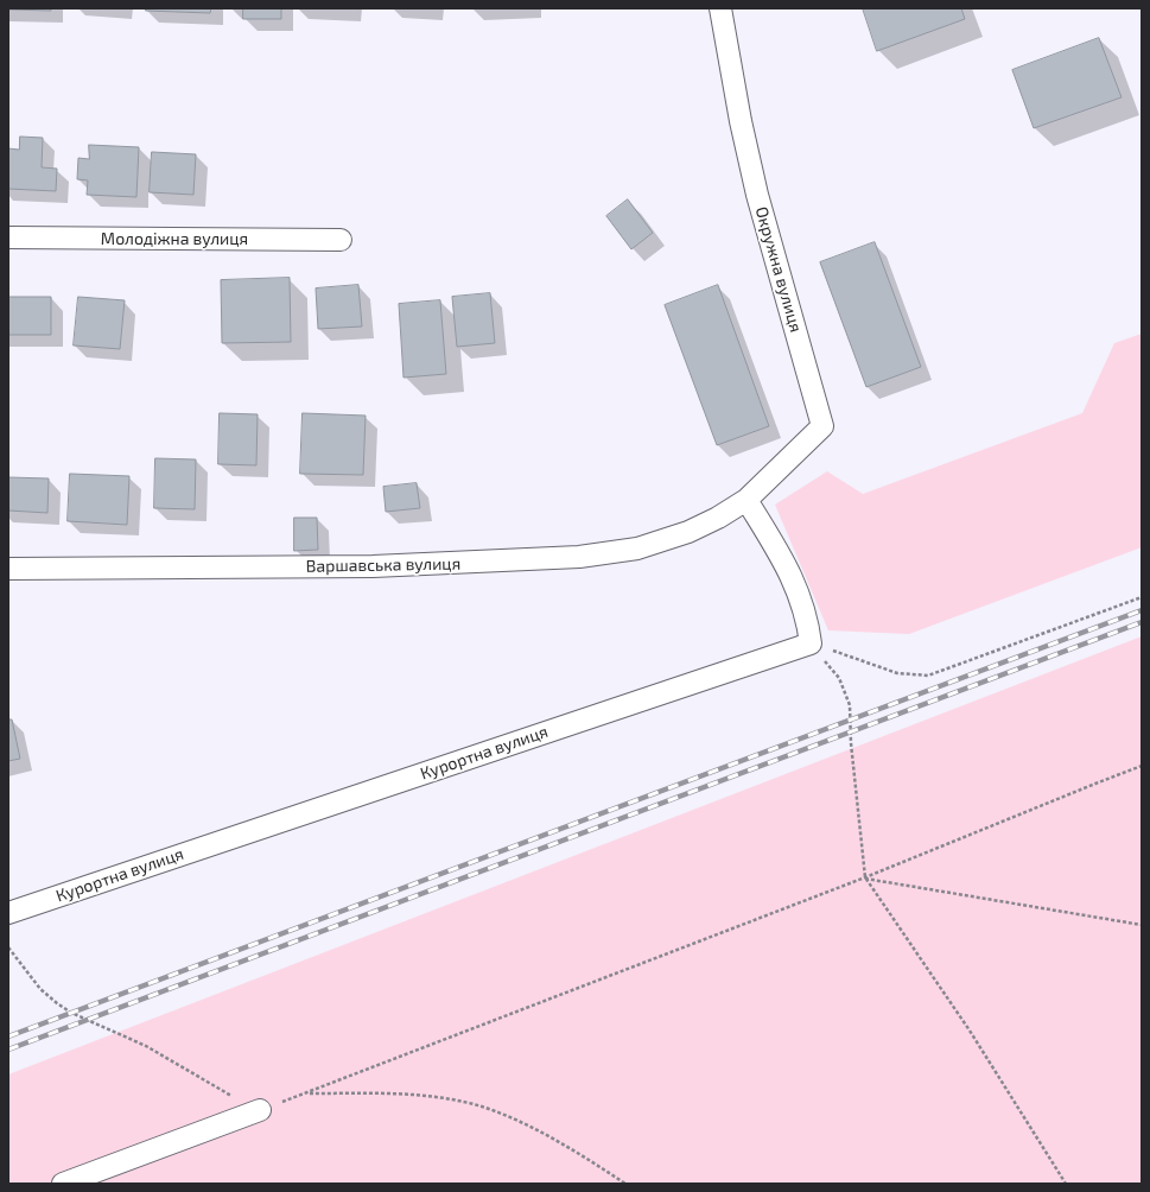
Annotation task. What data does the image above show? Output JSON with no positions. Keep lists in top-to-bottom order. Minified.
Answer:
{"streets":{"street":["Молодіжна вулиця","Окружна вулиця","Варшавська вулиця","Курортна вулиця"]},"crossings":[["Окружна вулиця","Варшавська вулиця"]]}
